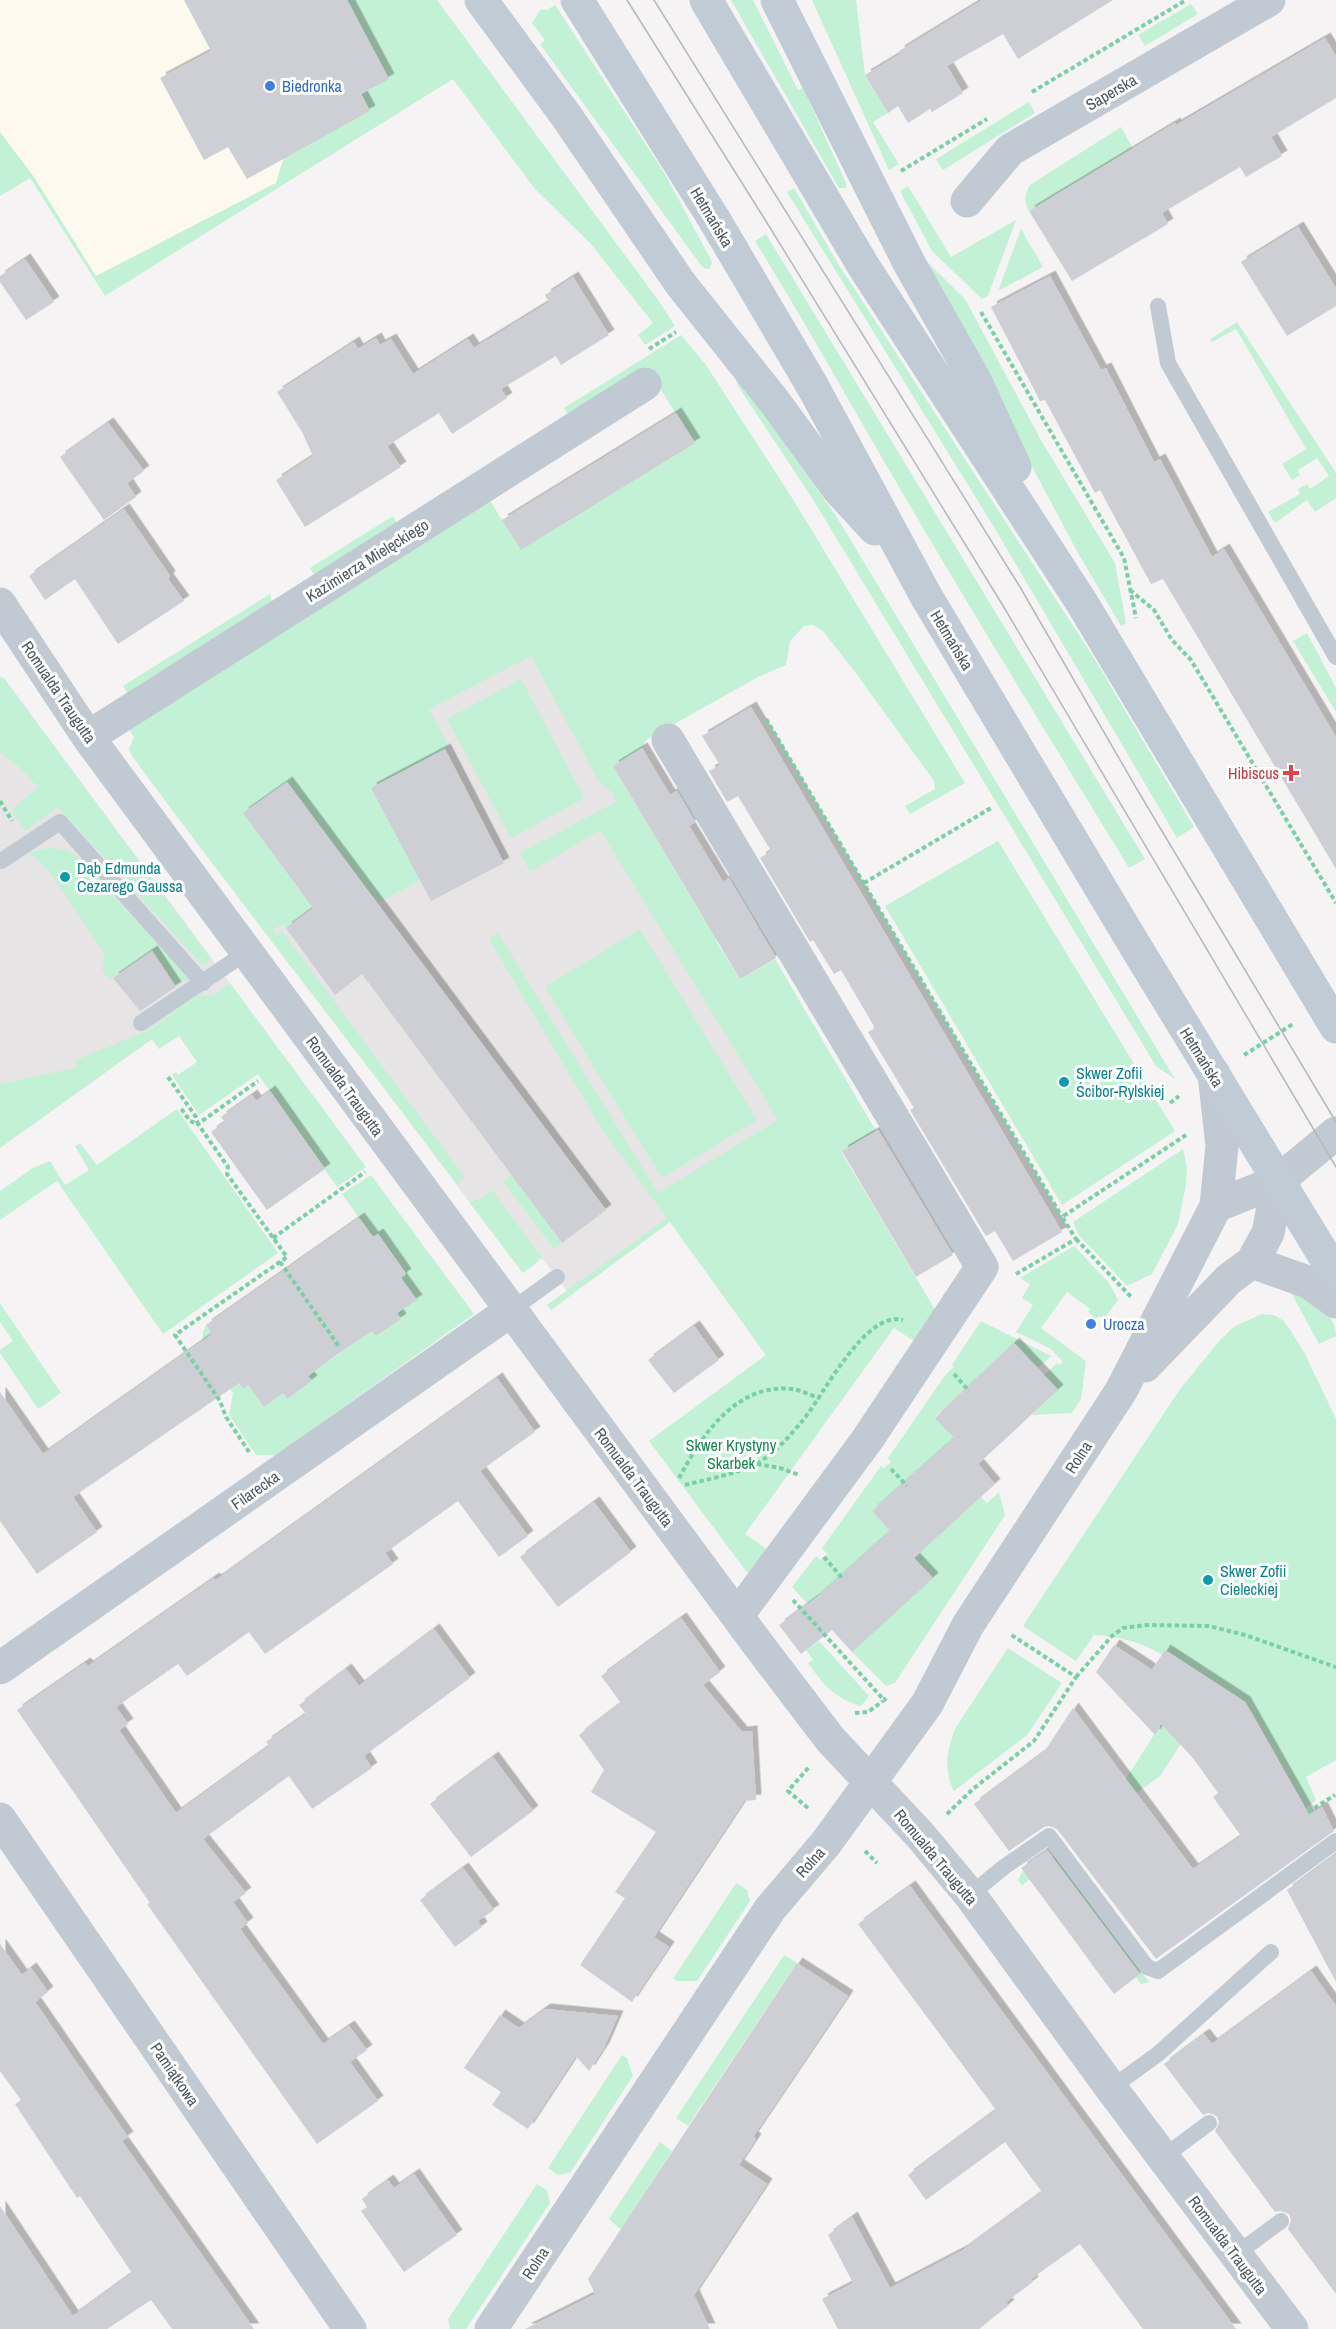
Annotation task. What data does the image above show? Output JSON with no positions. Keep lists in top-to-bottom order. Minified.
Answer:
{"streets":{"main road":["Hetmańska"],"street":["Saperska","Kazimierza Mielęckiego","Romualda Traugutta","Rolna","Filarecka","Pamiątkowa"]},"crossings":[["Hetmańska","Rolna"],["Kazimierza Mielęckiego","Romualda Traugutta"],["Romualda Traugutta","Rolna"],["Romualda Traugutta","Filarecka"]],"parks":["Skwer Krystyny Skarbek"],"places":{"other":["Biedronka","Dąb Edmunda Cezarego Gaussa","Skwer Zofii Ścibor-Rylskiej","Urocza","Skwer Zofii Cieleckiej"],"health":["Hibiscus"]}}
